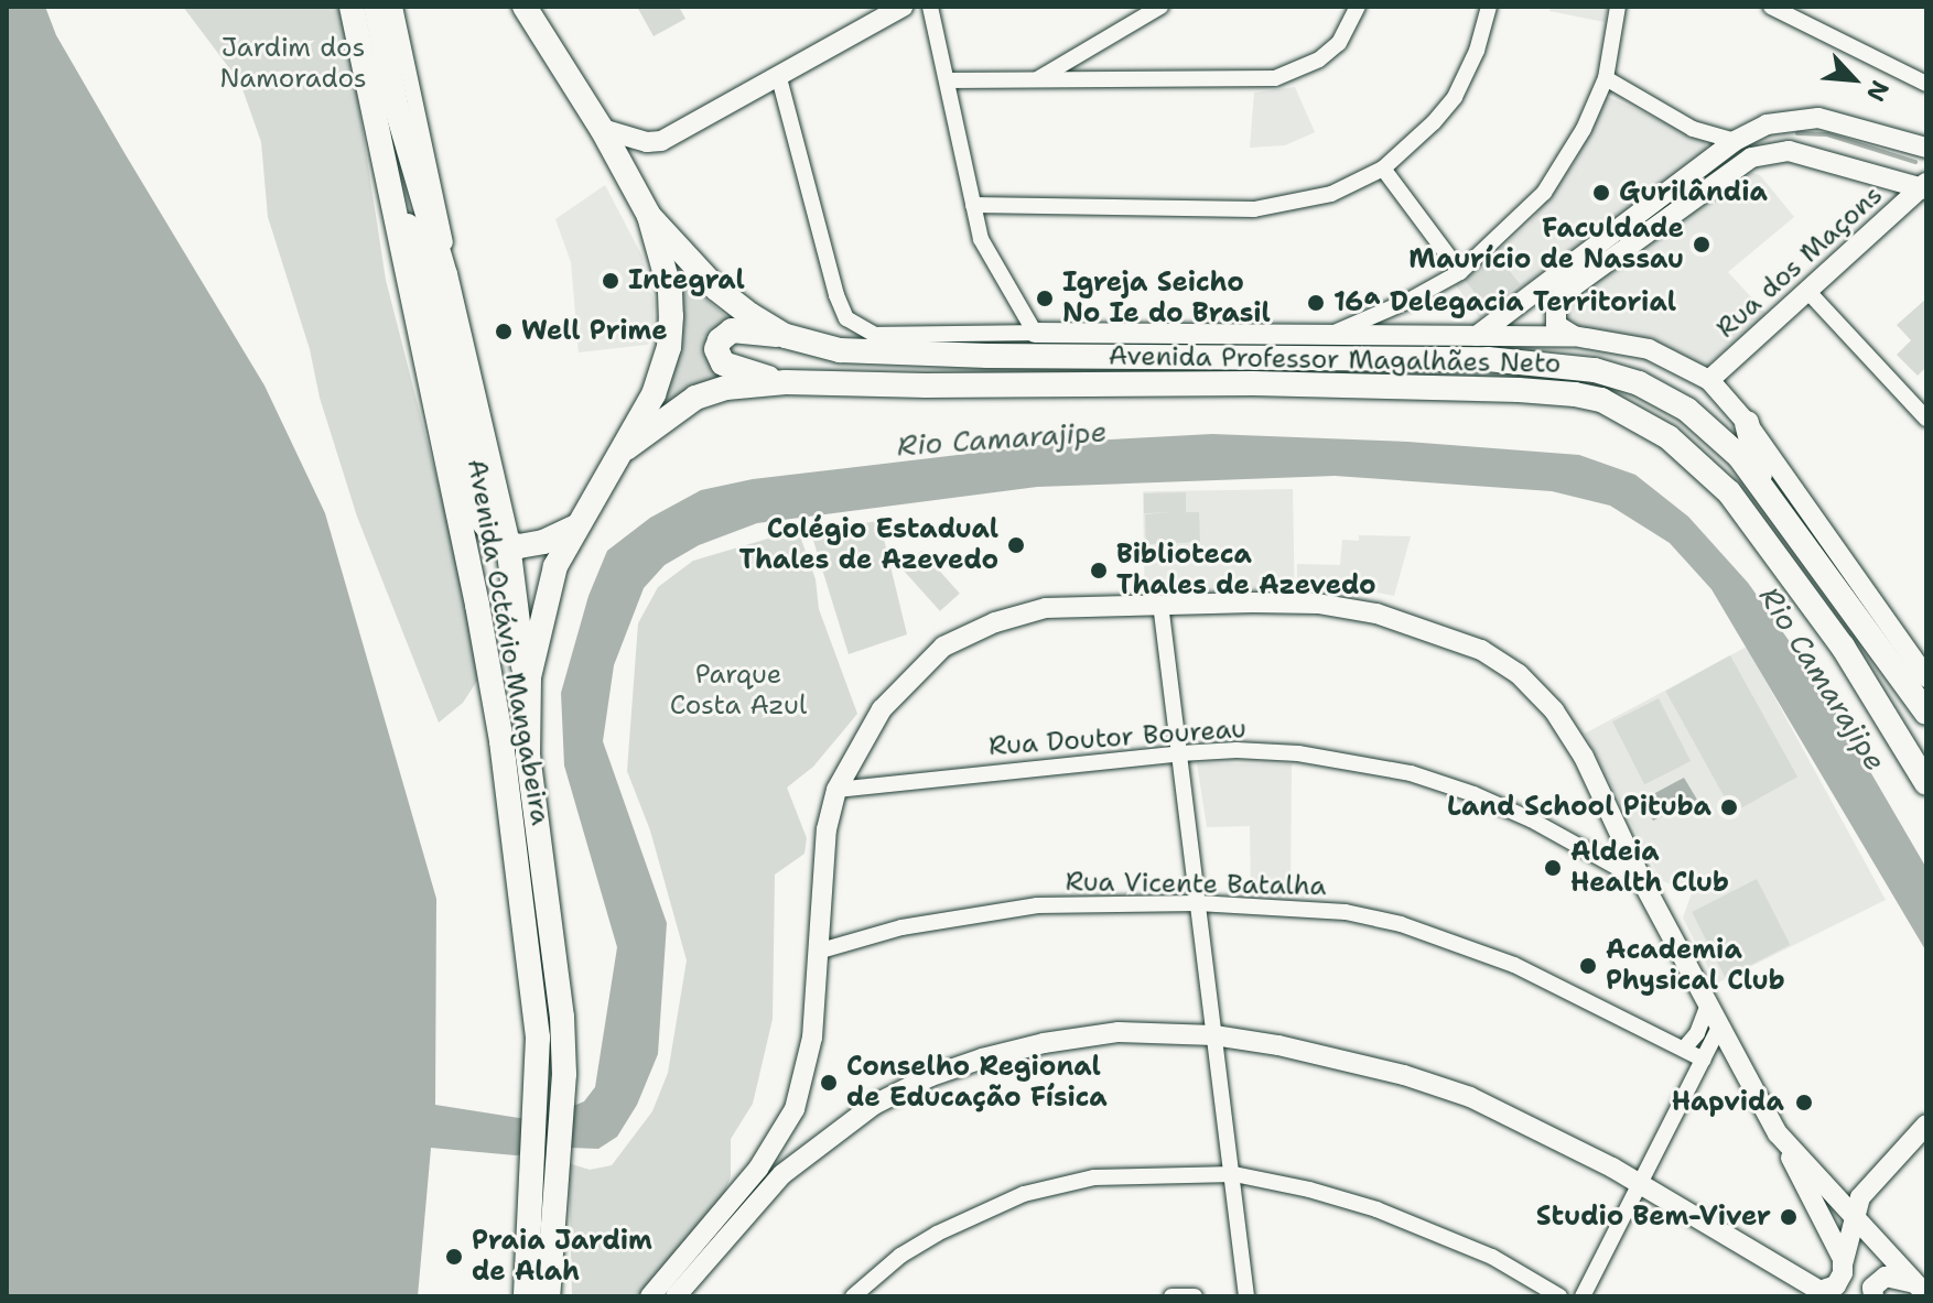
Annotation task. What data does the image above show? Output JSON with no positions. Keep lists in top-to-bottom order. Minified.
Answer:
{"streets":{"main road":["Avenida Professor Magalhães Neto","Avenida Octávio Mangabeira"],"street":["Rua dos Maçons","Rua Doutor Boureau","Rua Vicente Batalha"]},"crossings":[["Rua dos Maçons","Avenida Professor Magalhães Neto"],["Avenida Professor Magalhães Neto","Avenida Octávio Mangabeira"]],"water":["Rio Camarajipe"],"parks":["Jardim dos Namorados","Parque Costa Azul"],"places":["Gurilândia","Faculdade Maurício de Nassau","Integral","Igreja Seicho No Ie do Brasil","16ª Delegacia Territorial","Well Prime","Colégio Estadual Thales de Azevedo","Biblioteca Thales de Azevedo","Land School Pituba","Aldeia Health Club","Academia Physical Club","Conselho Regional de Educação Física","Hapvida","Studio Bem-Viver","Praia Jardim de Alah"],"north":"bottom right"}
